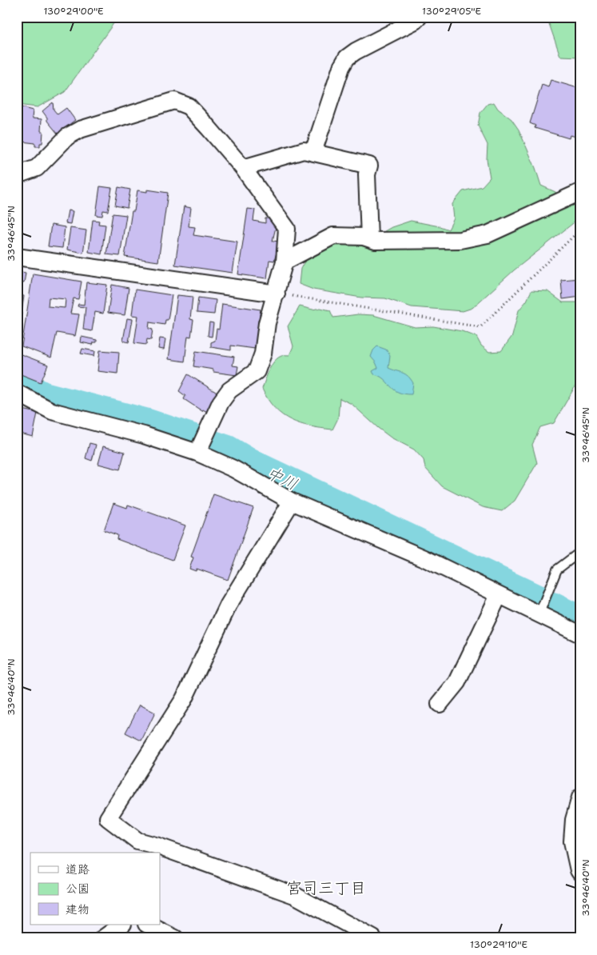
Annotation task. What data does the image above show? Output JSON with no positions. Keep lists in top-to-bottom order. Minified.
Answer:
{"districts":["宮司三丁目"],"water":["中川"],"legend":["道路","公園","建物"],"coordinates":["130°29'00\"E","130°29'05\"E","33°46'45\"N","33°46'40\"N","130°29'10\"E"]}
